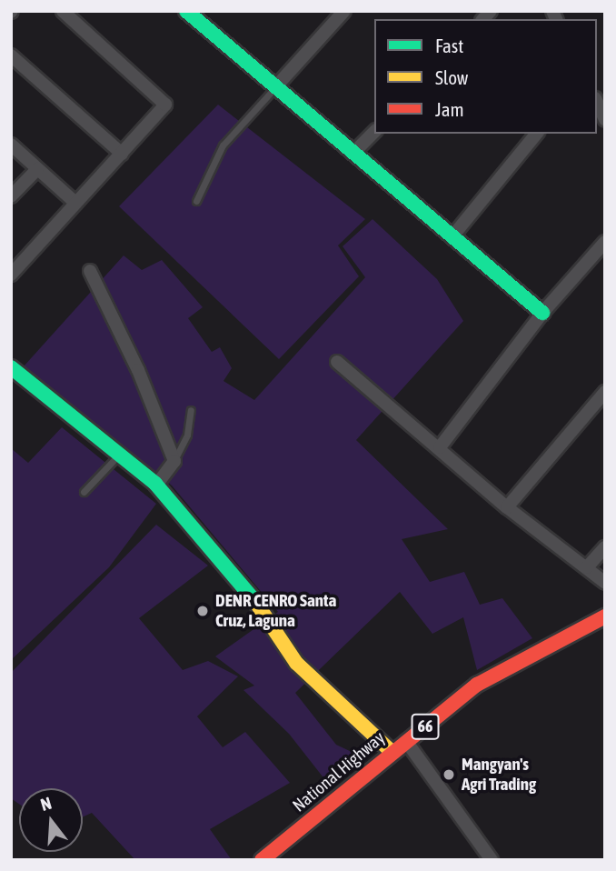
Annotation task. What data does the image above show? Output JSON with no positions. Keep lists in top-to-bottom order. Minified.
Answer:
{"streets":{"street":["66","National Highway"]},"places":["DENR CENRO Santa Cruz, Laguna","Mangyan's Agri Trading"],"legend":["Fast","Slow","Jam"],"north":"top"}
